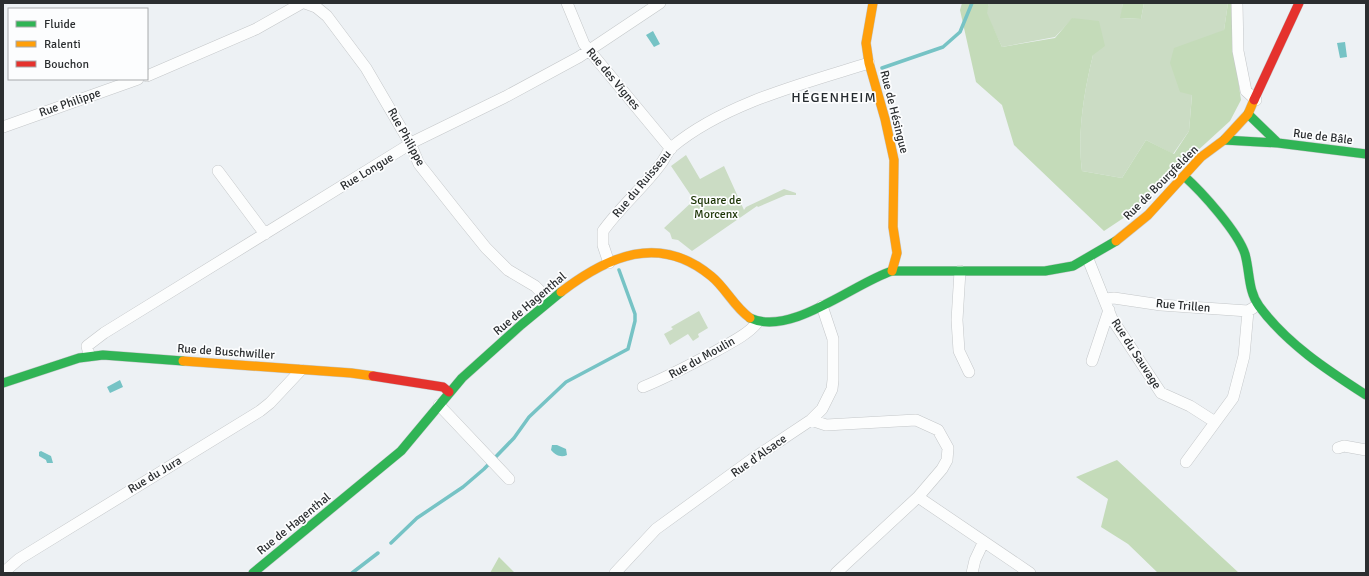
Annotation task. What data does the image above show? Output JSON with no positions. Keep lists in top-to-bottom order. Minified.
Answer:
{"streets":{"main road":["Rue de Hésingue","Rue de Bâle","Rue de Bourgfelden","Rue de Hagenthal","Rue de Buschwiller"],"street":["Rue des Vignes","Rue Philippe","Rue Longue","Rue du Ruisseau","Rue Trillen","Rue du Sauvage","Rue du Moulin","Rue d'Alsace","Rue du Jura"]},"crossings":[["Rue des Vignes","Rue Longue"],["Rue des Vignes","Rue du Ruisseau"],["Rue Philippe","Rue Longue"],["Rue Philippe","Rue de Hagenthal"],["Rue de Hésingue","Rue de Bourgfelden"],["Rue de Hésingue","Rue du Ruisseau"],["Rue de Bâle","Rue de Bourgfelden"],["Rue Longue","Rue de Buschwiller"],["Rue de Bourgfelden","Rue du Sauvage"],["Rue du Ruisseau","Rue de Hagenthal"],["Rue de Hagenthal","Rue de Buschwiller"],["Rue de Hagenthal","Rue du Moulin"],["Rue Trillen","Rue du Sauvage"],["Rue de Buschwiller","Rue du Jura"]],"districts":["HÉGENHEIM"],"parks":["Square de Morcenx"],"legend":["Fluide","Ralenti","Bouchon"]}
